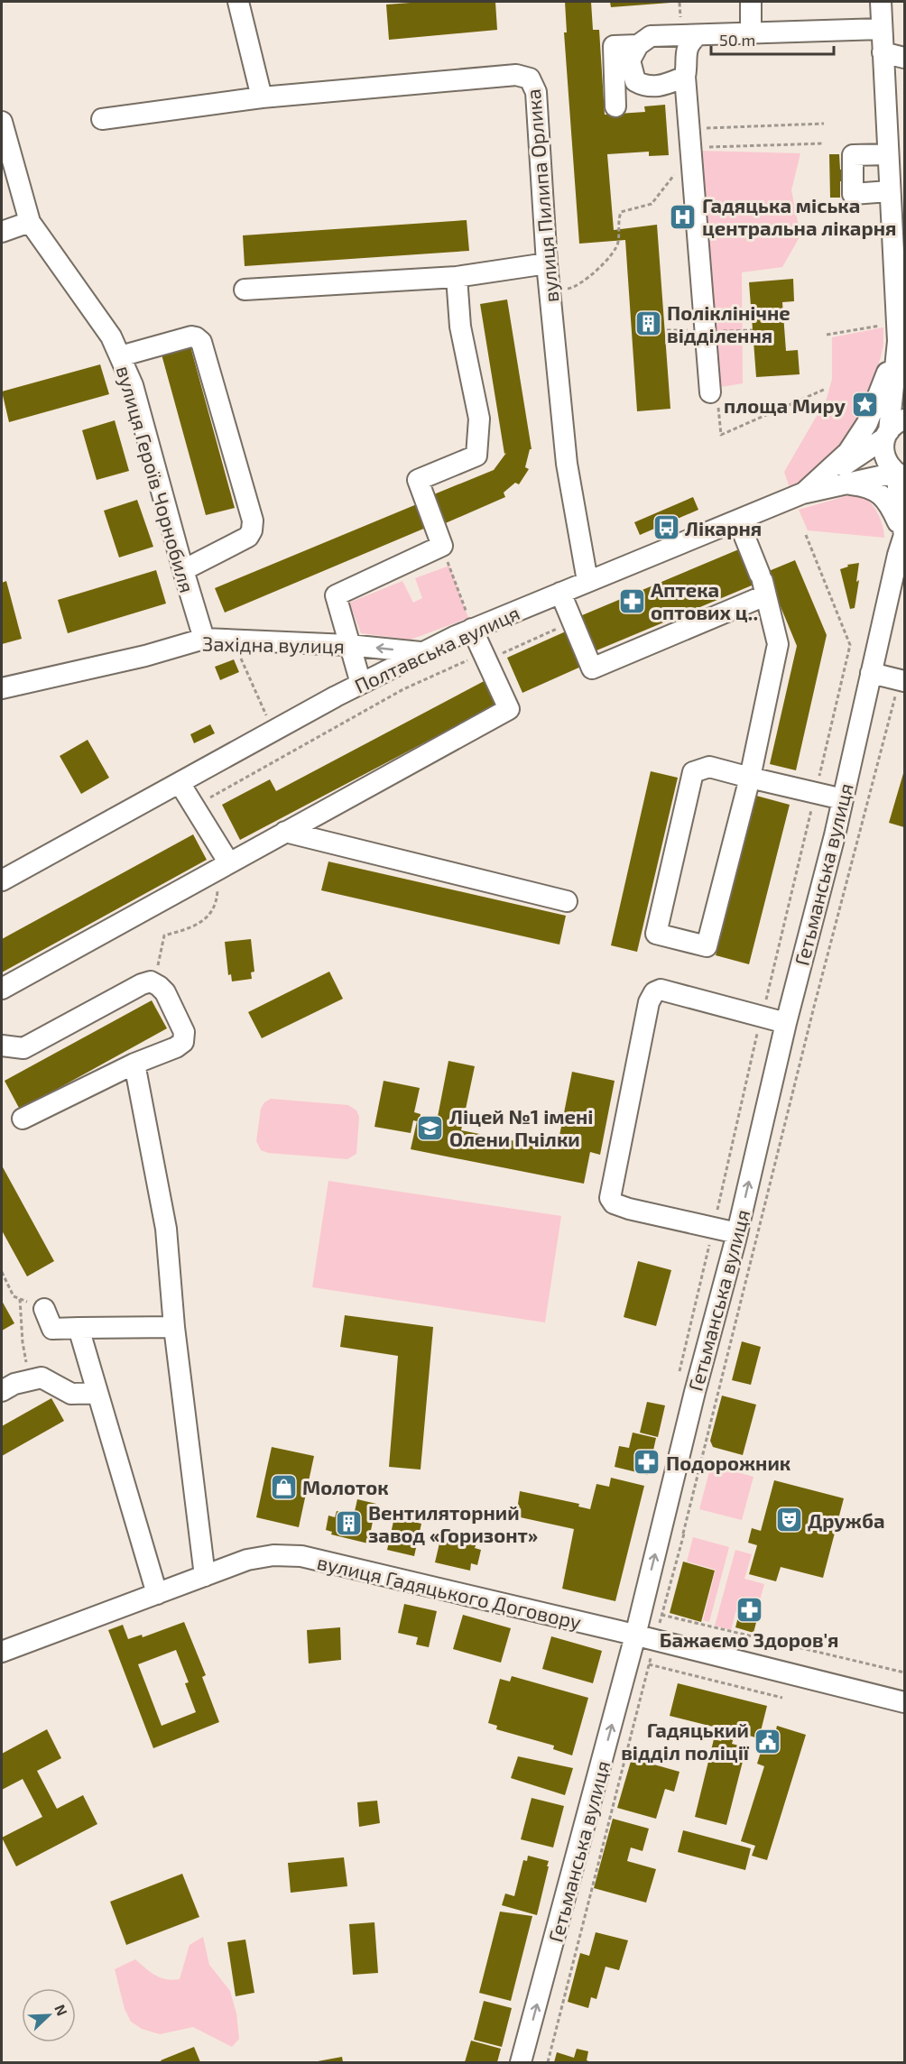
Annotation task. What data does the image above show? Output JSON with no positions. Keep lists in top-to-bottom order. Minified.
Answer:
{"streets":{"street":["вулиця Пилипа Орлика","вулиця Героїв Чорнобиля","Західна вулиця","Полтавська вулиця","Гетьманська вулиця","вулиця Гадяцького Договору"]},"crossings":[["вулиця Пилипа Орлика","Полтавська вулиця"],["вулиця Героїв Чорнобиля","Західна вулиця"],["Західна вулиця","Полтавська вулиця"],["Гетьманська вулиця","вулиця Гадяцького Договору"]],"one_way":["Гетьманська вулиця"],"places":{"hospital":["Гадяцька міська центральна лікарня"],"building":["Поліклінічне відділення","Вентиляторний завод «Горизонт»"],"place":["площа Миру"],"bus stop":["Лікарня"],"pharmacy":["Аптека оптових ц‥","Подорожник","Бажаємо Здоров'я"],"school or university":["Ліцей №1 імені Олени Пчілки"],"shop":["Молоток"],"theatre":["Дружба"],"public building":["Гадяцький відділ поліції"]},"scale_bar":"50 m","north":"top right"}
